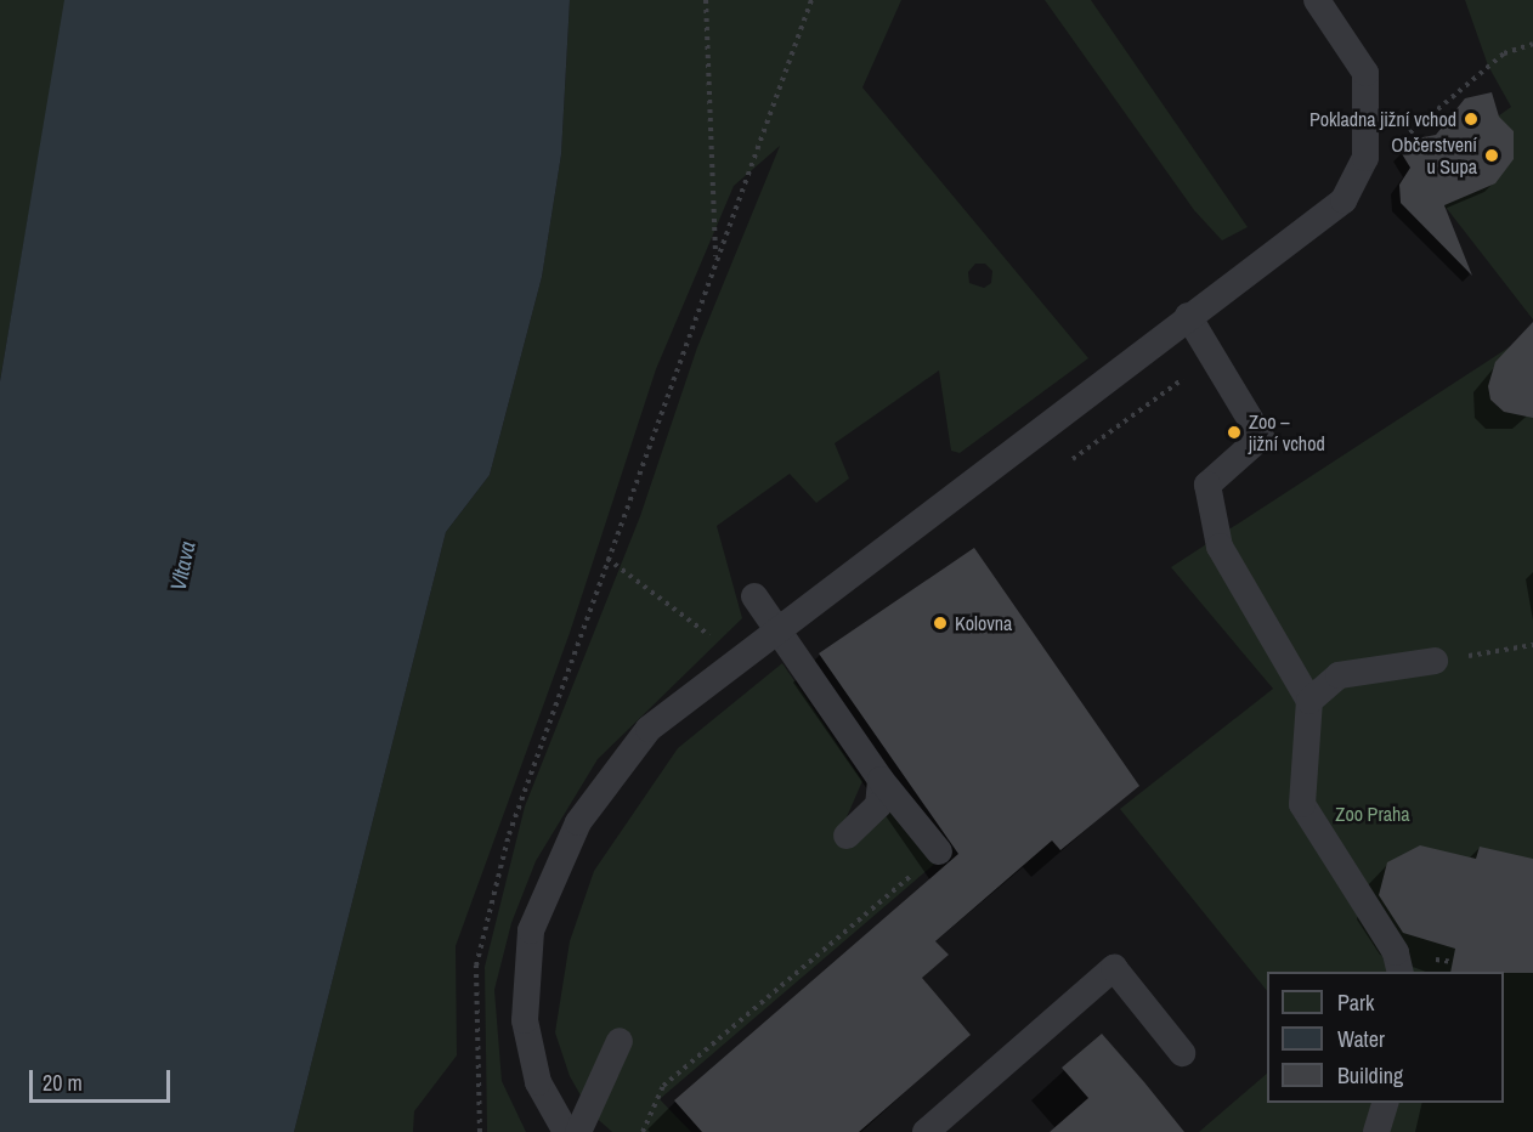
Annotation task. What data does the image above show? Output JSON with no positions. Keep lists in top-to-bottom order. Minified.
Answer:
{"water":["Vltava"],"parks":["Zoo Praha"],"places":["Pokladna jižní vchod","Občerstvení u Supa","Zoo – jižní vchod","Kolovna"],"legend":["Park","Water","Building"],"scale_bar":"20 m"}
